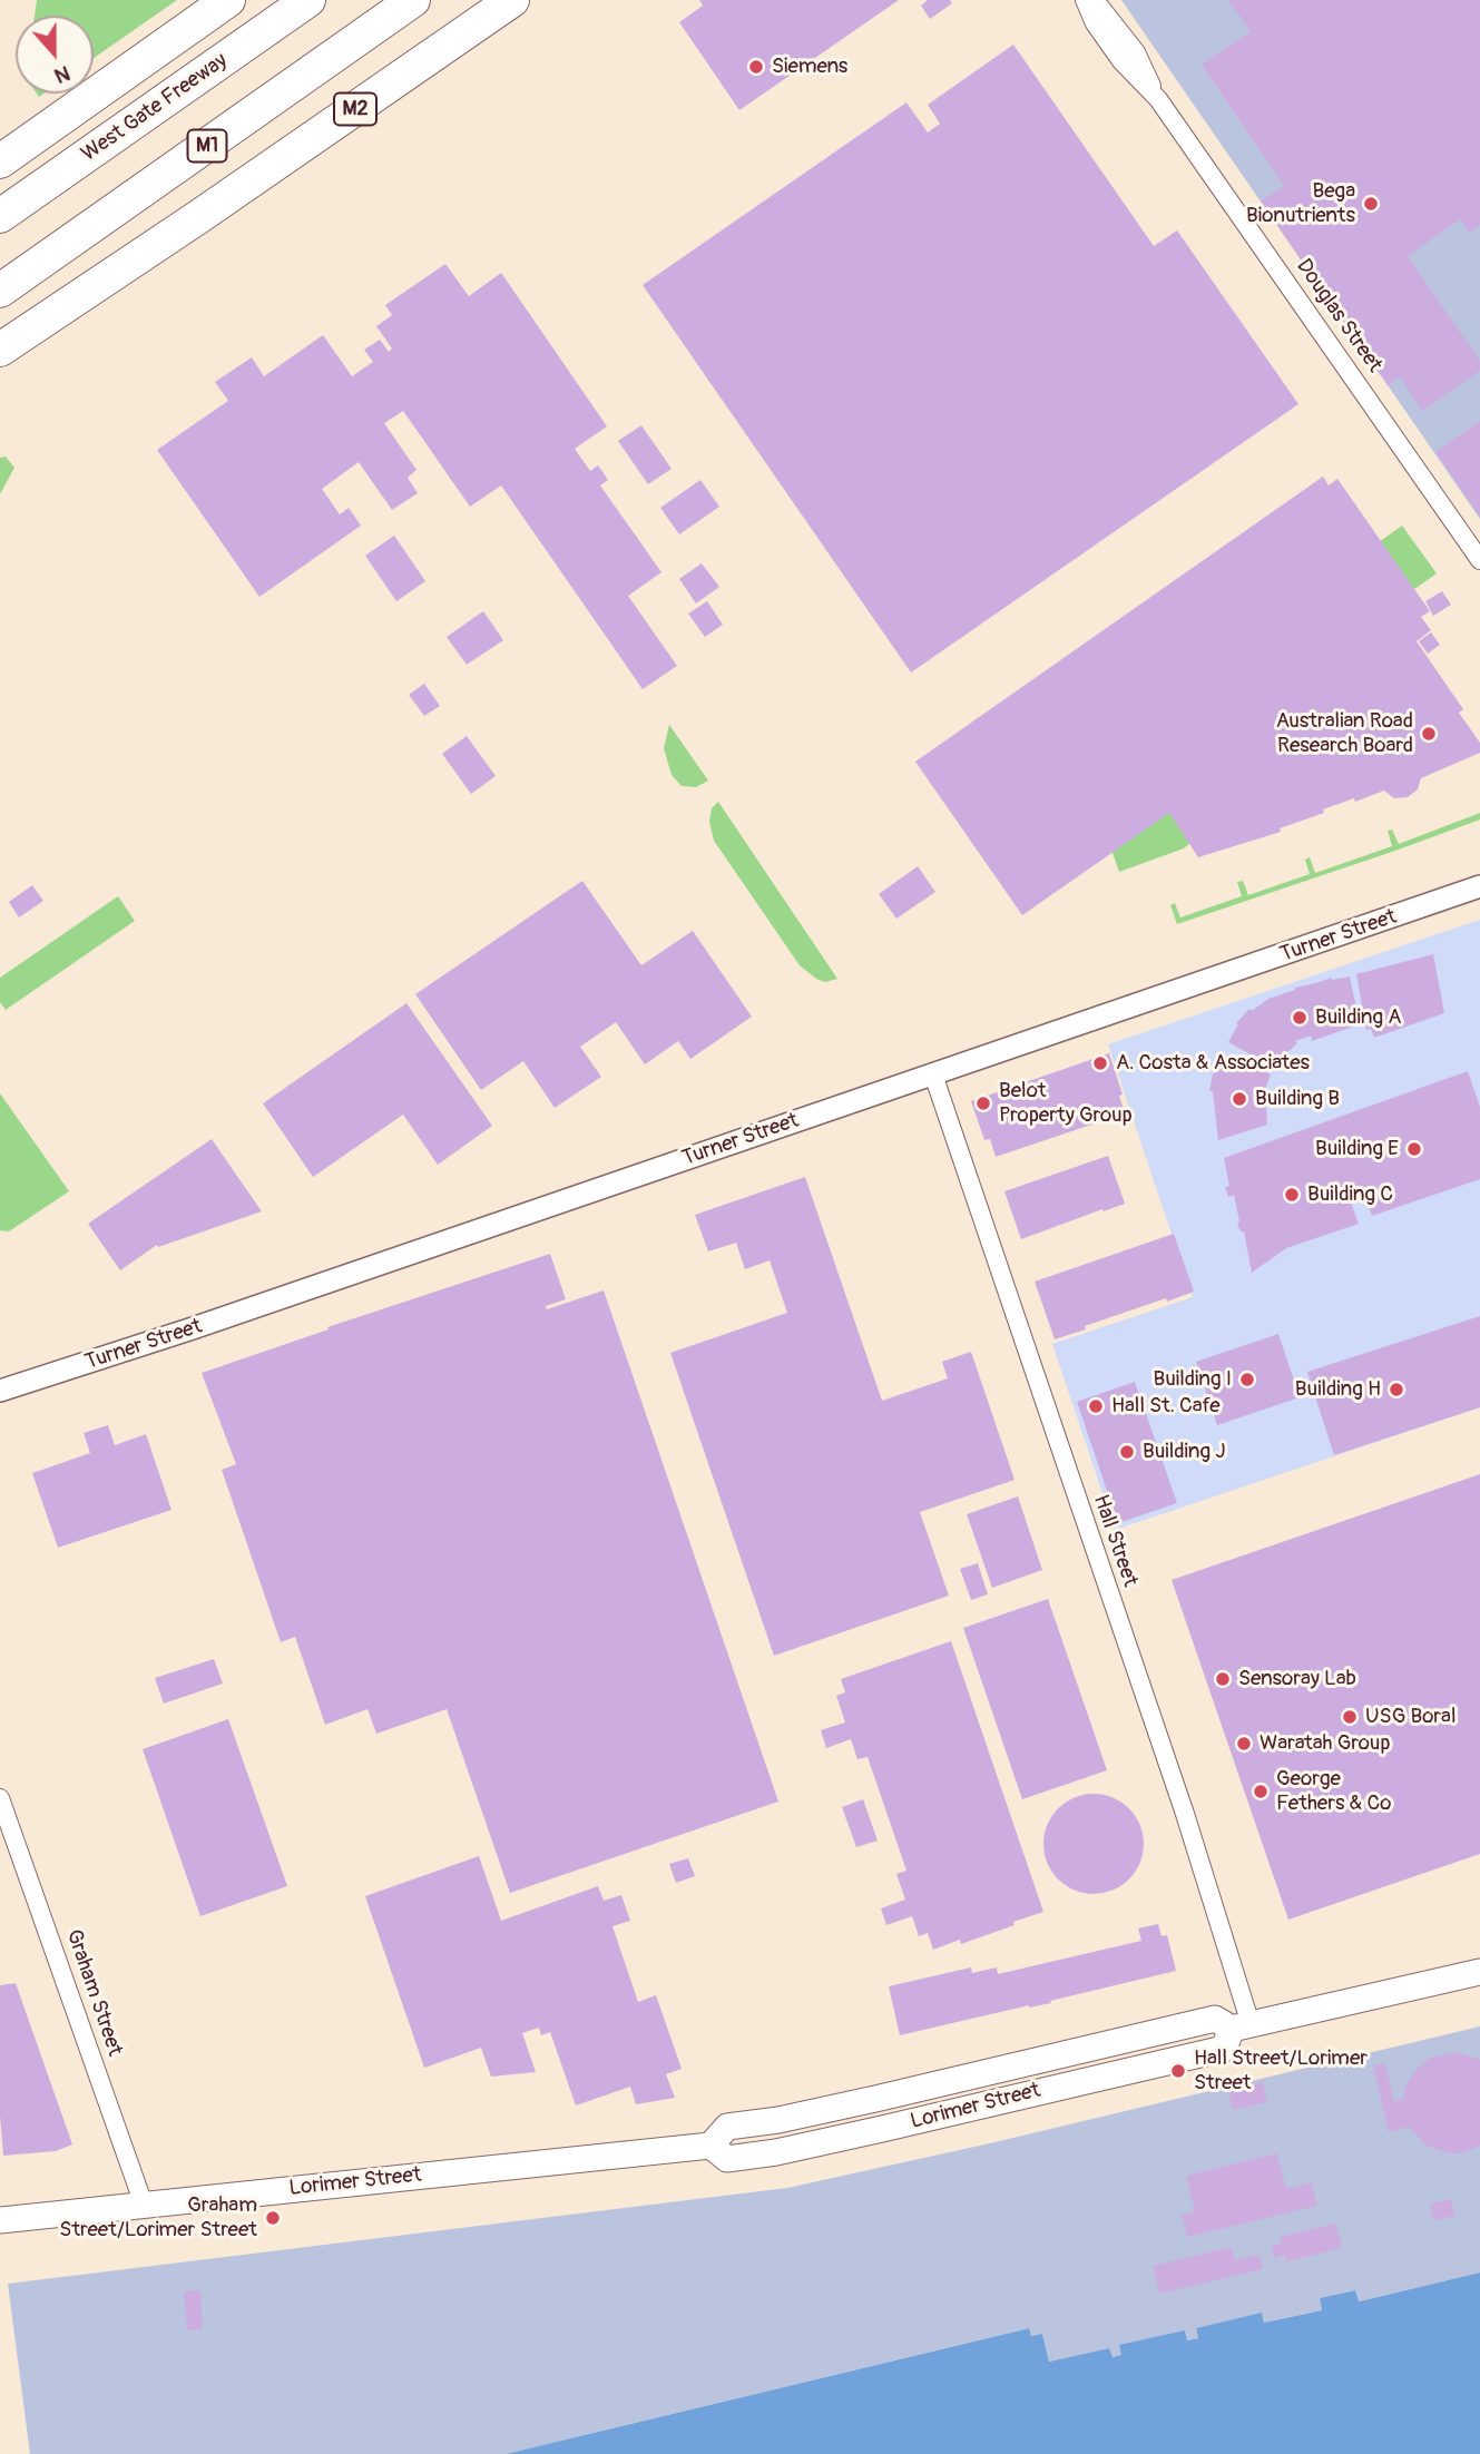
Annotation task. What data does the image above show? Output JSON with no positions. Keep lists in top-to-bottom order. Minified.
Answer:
{"streets":{"highway":["West Gate Freeway","M2","M1"],"main road":["Lorimer Street"],"street":["Douglas Street","Turner Street","Hall Street","Graham Street"]},"crossings":[["Turner Street","Hall Street"],["Hall Street","Lorimer Street"],["Graham Street","Lorimer Street"]],"places":["Siemens","Bega Bionutrients","Australian Road Research Board","Building A","A. Costa & Associates","Building B","Belot Property Group","Building E","Building C","Building I","Building H","Hall St. Cafe","Building J","Sensoray Lab","USG Boral","Waratah Group","George Fethers & Co","Hall Street/Lorimer Street","Graham Street/Lorimer Street"],"north":"bottom"}
